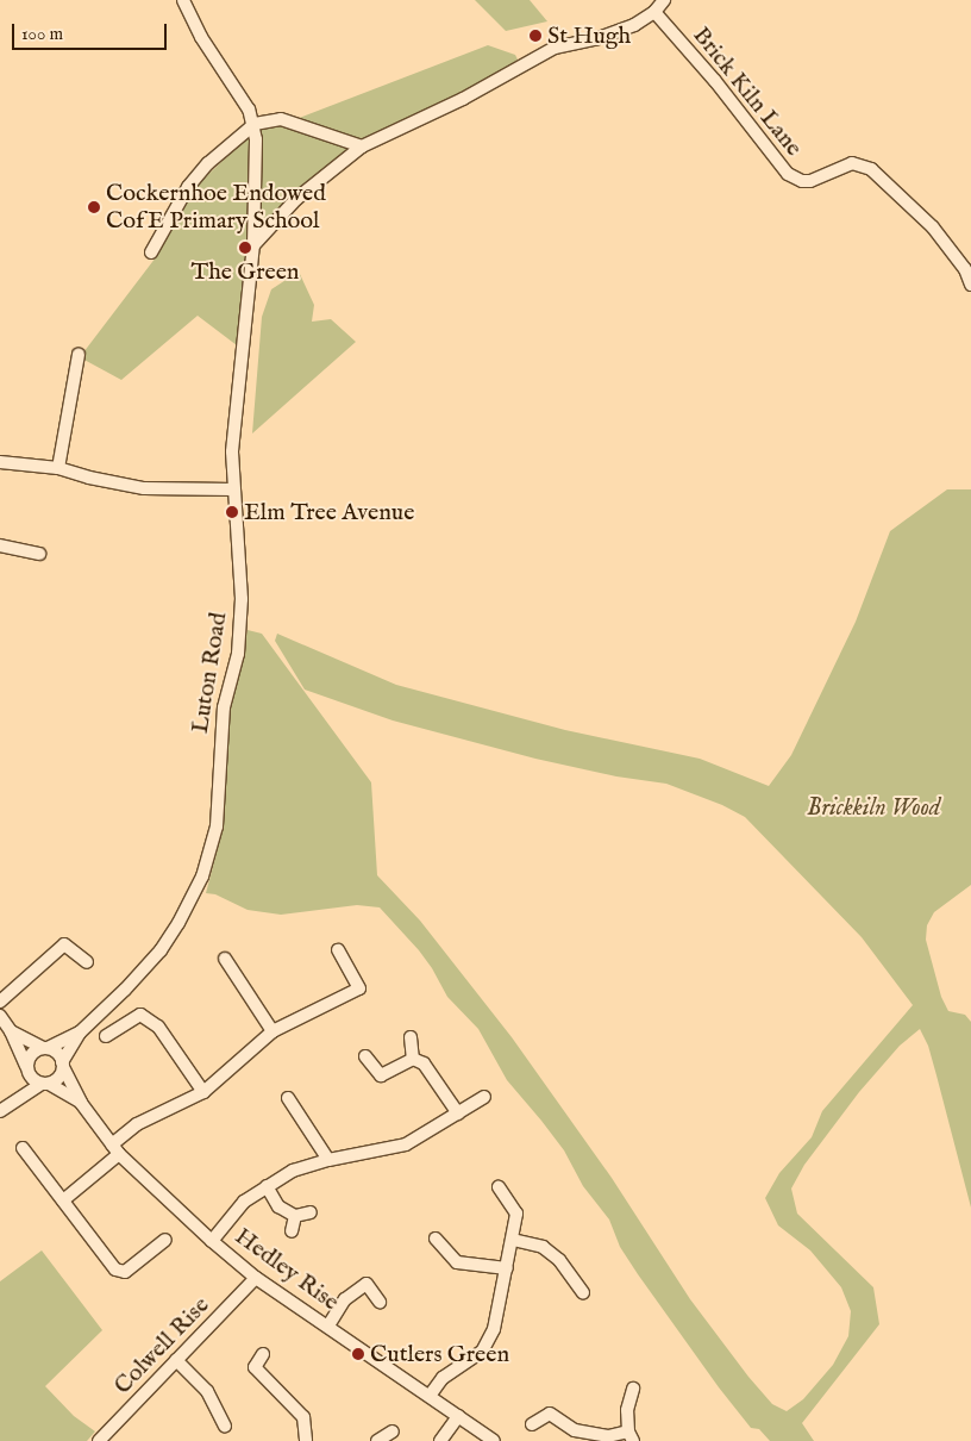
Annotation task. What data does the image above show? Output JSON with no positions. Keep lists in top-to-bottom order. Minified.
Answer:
{"streets":{"street":["Brick Kiln Lane","Luton Road","Hedley Rise","Colwell Rise"]},"crossings":[["Hedley Rise","Colwell Rise"]],"parks":["Brickkiln Wood"],"places":["St Hugh","Cockernhoe Endowed CofE Primary School","The Green","Elm Tree Avenue","Cutlers Green"],"scale_bar":"100 m"}
